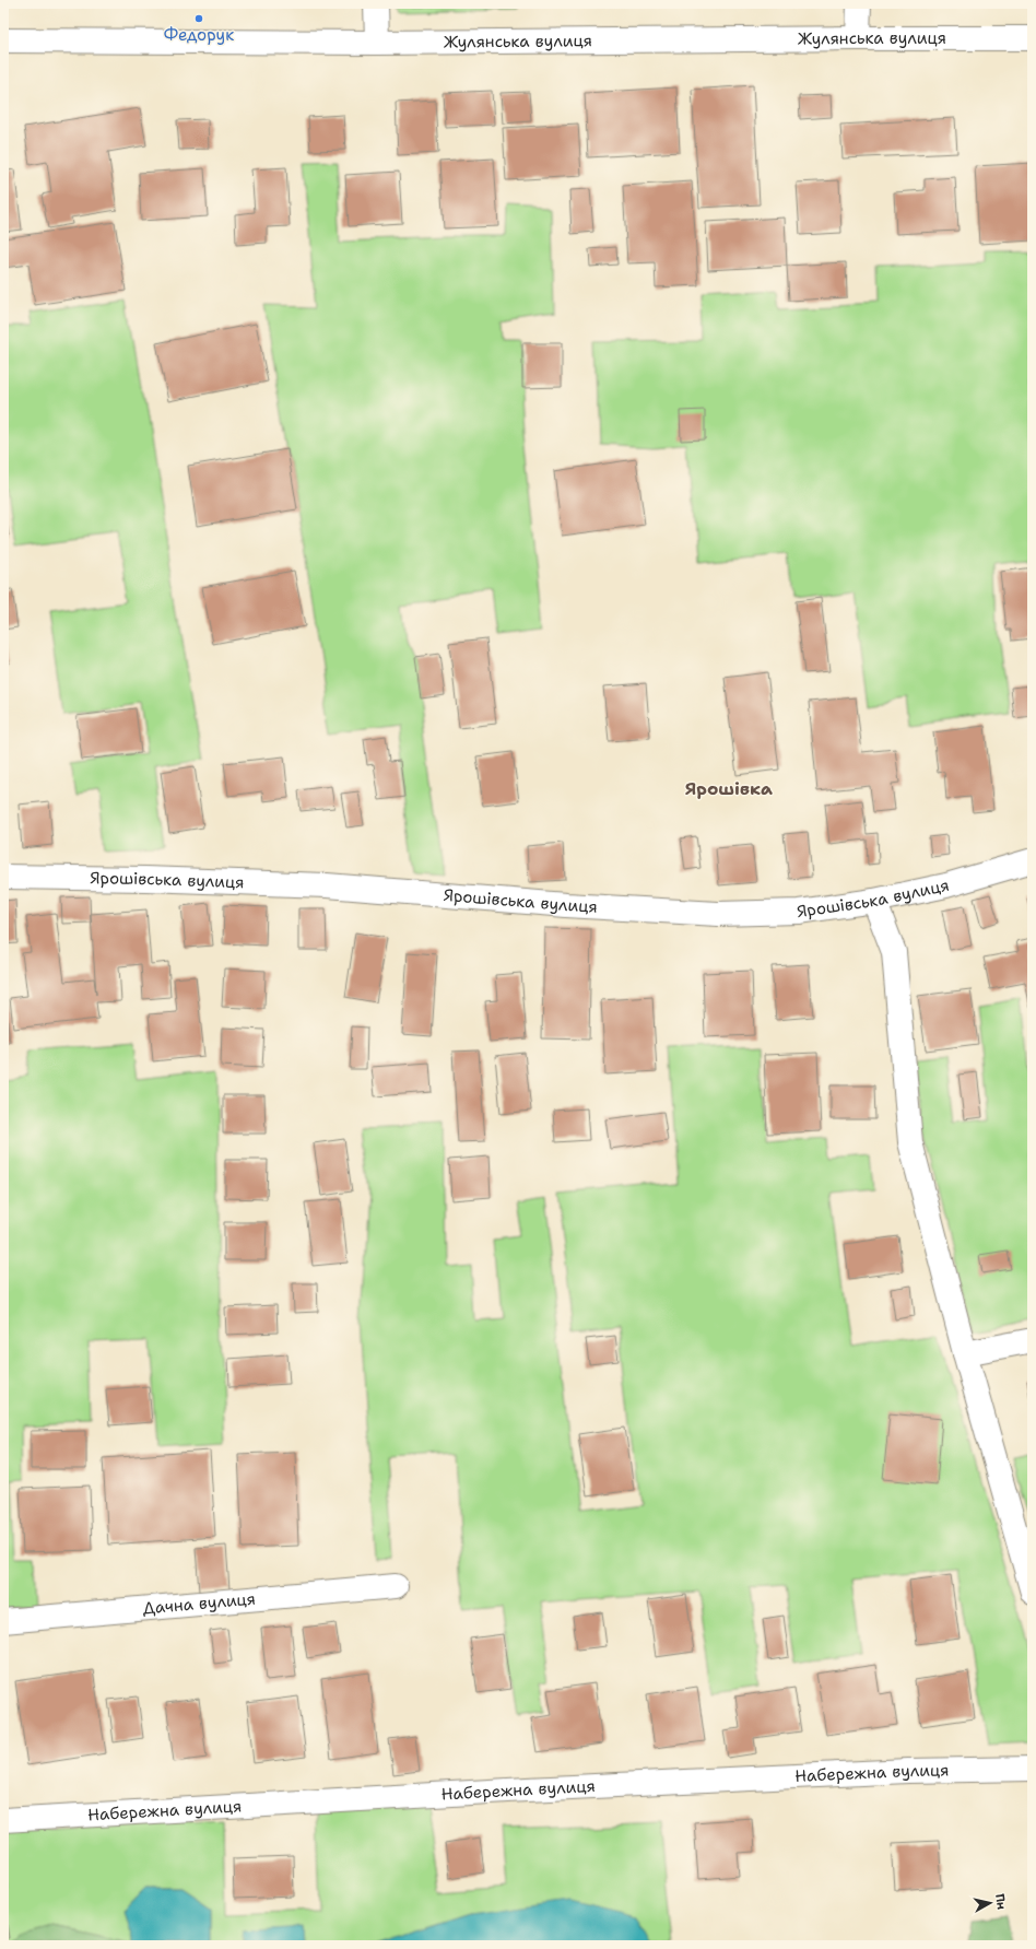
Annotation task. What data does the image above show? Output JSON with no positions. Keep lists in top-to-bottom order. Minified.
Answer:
{"streets":{"street":["Жулянська вулиця","Ярошівська вулиця","Дачна вулиця","Набережна вулиця"]},"districts":["Ярошівка"],"places":["Федорук"],"north":"right"}
